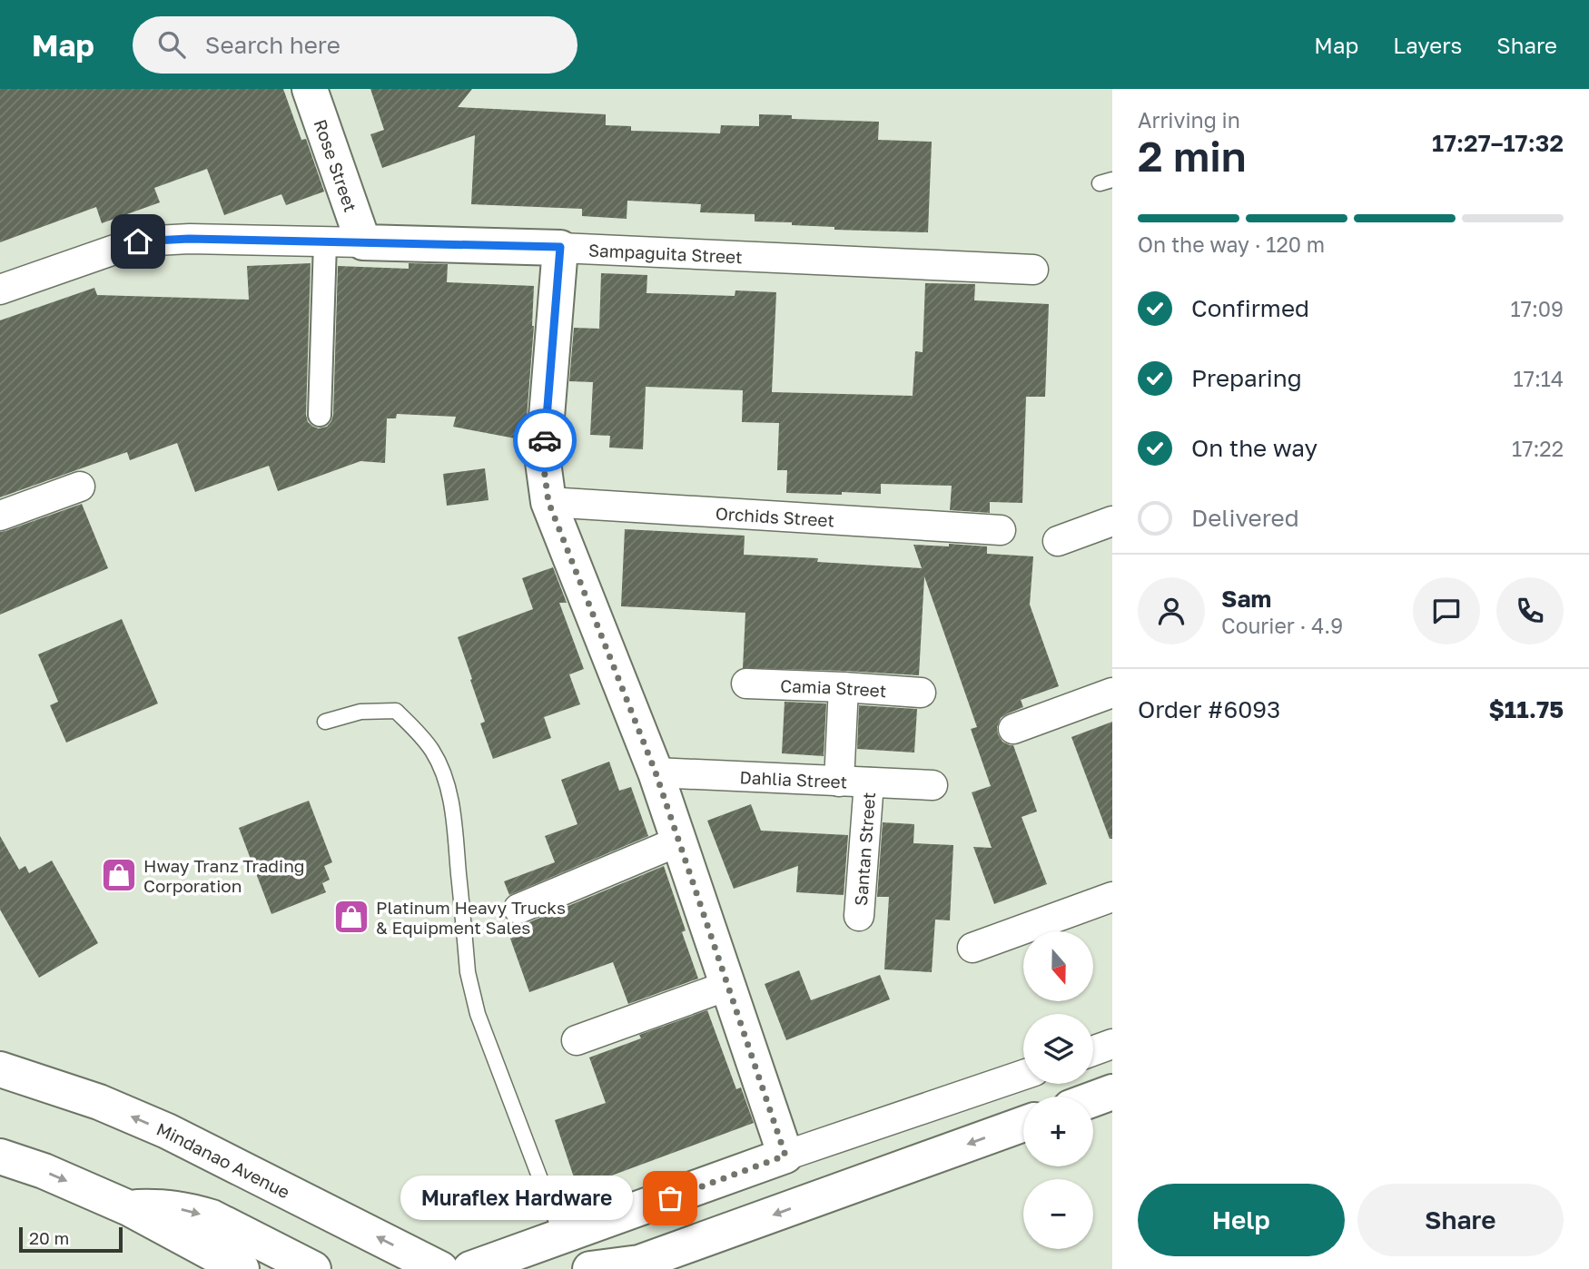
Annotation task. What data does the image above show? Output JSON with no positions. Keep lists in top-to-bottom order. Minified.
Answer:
{"streets":{"main road":["Rose Street","Sampaguita Street","Mindanao Avenue"],"street":["Orchids Street","Camia Street","Dahlia Street","Santan Street"]},"crossings":[["Rose Street","Sampaguita Street"],["Dahlia Street","Santan Street"]],"places":{"shop":["Hway Tranz Trading Corporation","Platinum Heavy Trucks & Equipment Sales"],"other":["Muraflex Hardware"]},"scale_bar":"20 m","north":"bottom","page":{"header":"Map","search":"Search here","nav":["Map","Layers","Share"],"heading":["2 min","Arriving in","17:27–17:32"],"panel":["Sam","Courier · 4.9","Order #6093","$11.75"],"bar":"On the way · 120 m","list":[["Confirmed","17:09"],["Preparing","17:14"],["On the way","17:22"],"Delivered"],"map_buttons":["+","−"],"buttons":["Help","Share"],"bubble":"Muraflex Hardware","scale":"20 m"}}
